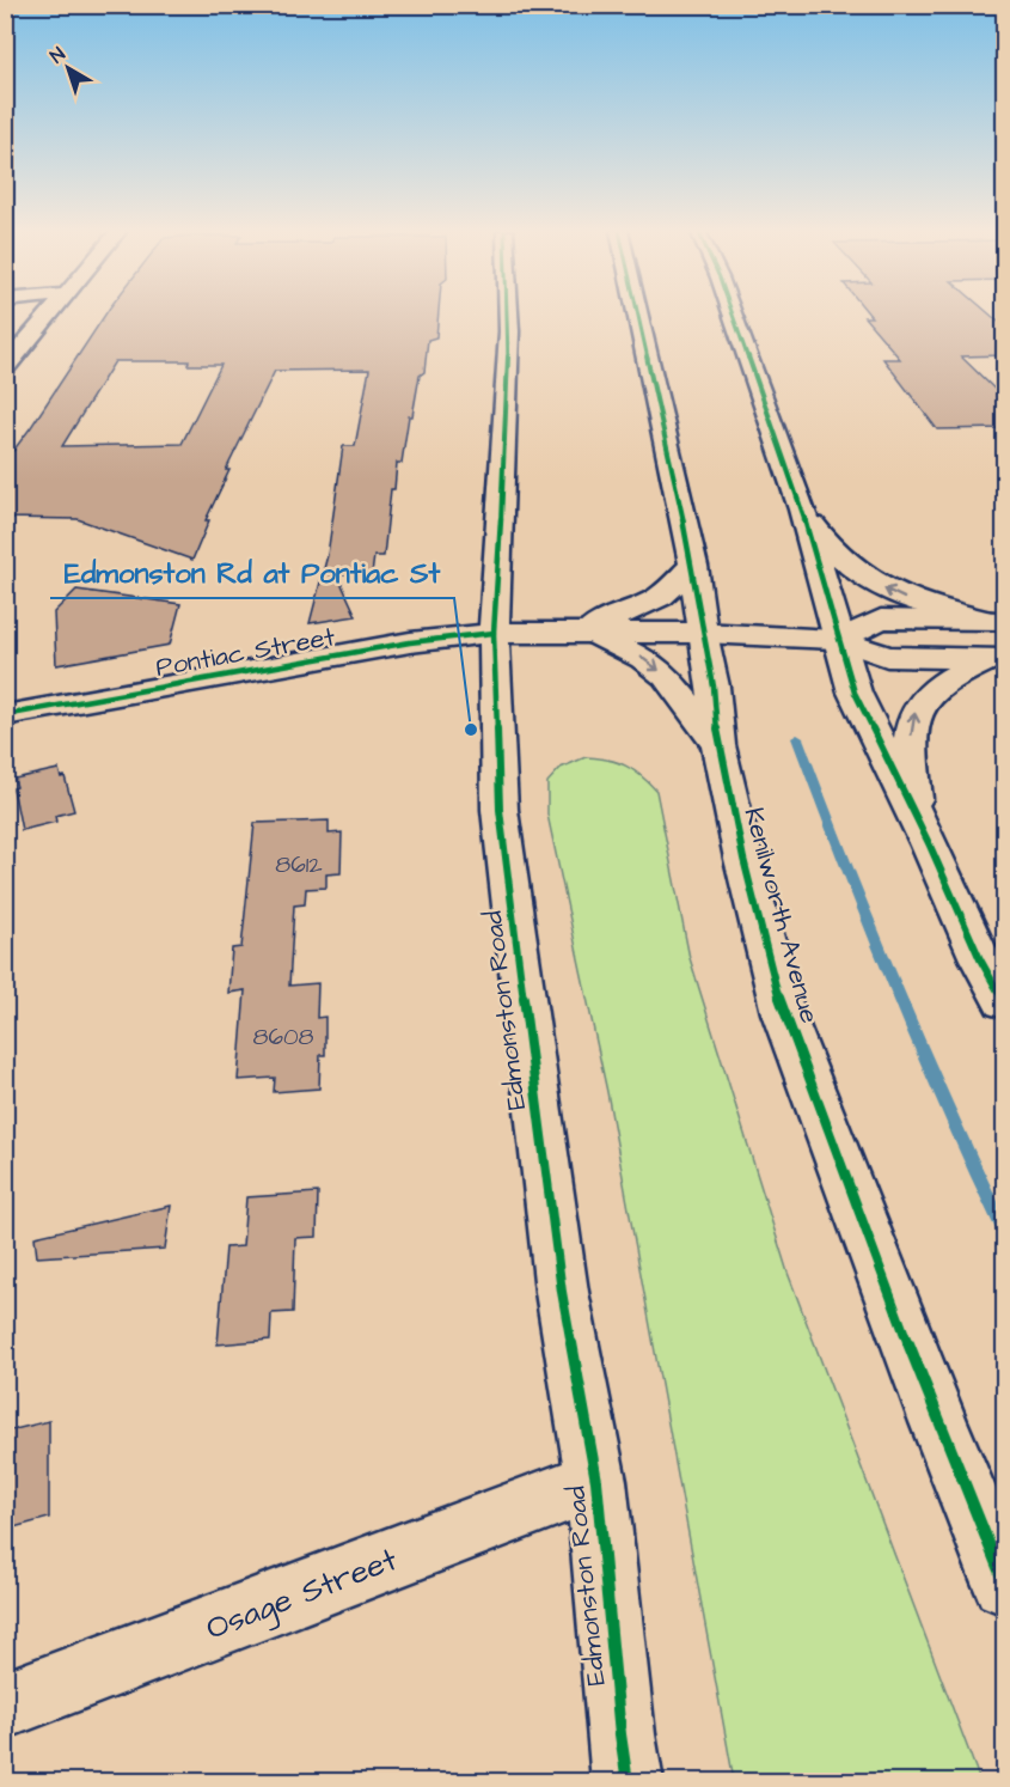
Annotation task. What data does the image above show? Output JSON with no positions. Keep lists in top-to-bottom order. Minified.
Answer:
{"streets":{"main road":["Pontiac Street","Kenilworth Avenue","Edmonston Road","Osage Street"]},"crossings":[["Pontiac Street","Kenilworth Avenue"],["Pontiac Street","Edmonston Road"],["Edmonston Road","Osage Street"]],"places":["Edmonston Rd at Pontiac St"],"house_numbers":["8612","8608"],"north":"top left"}
